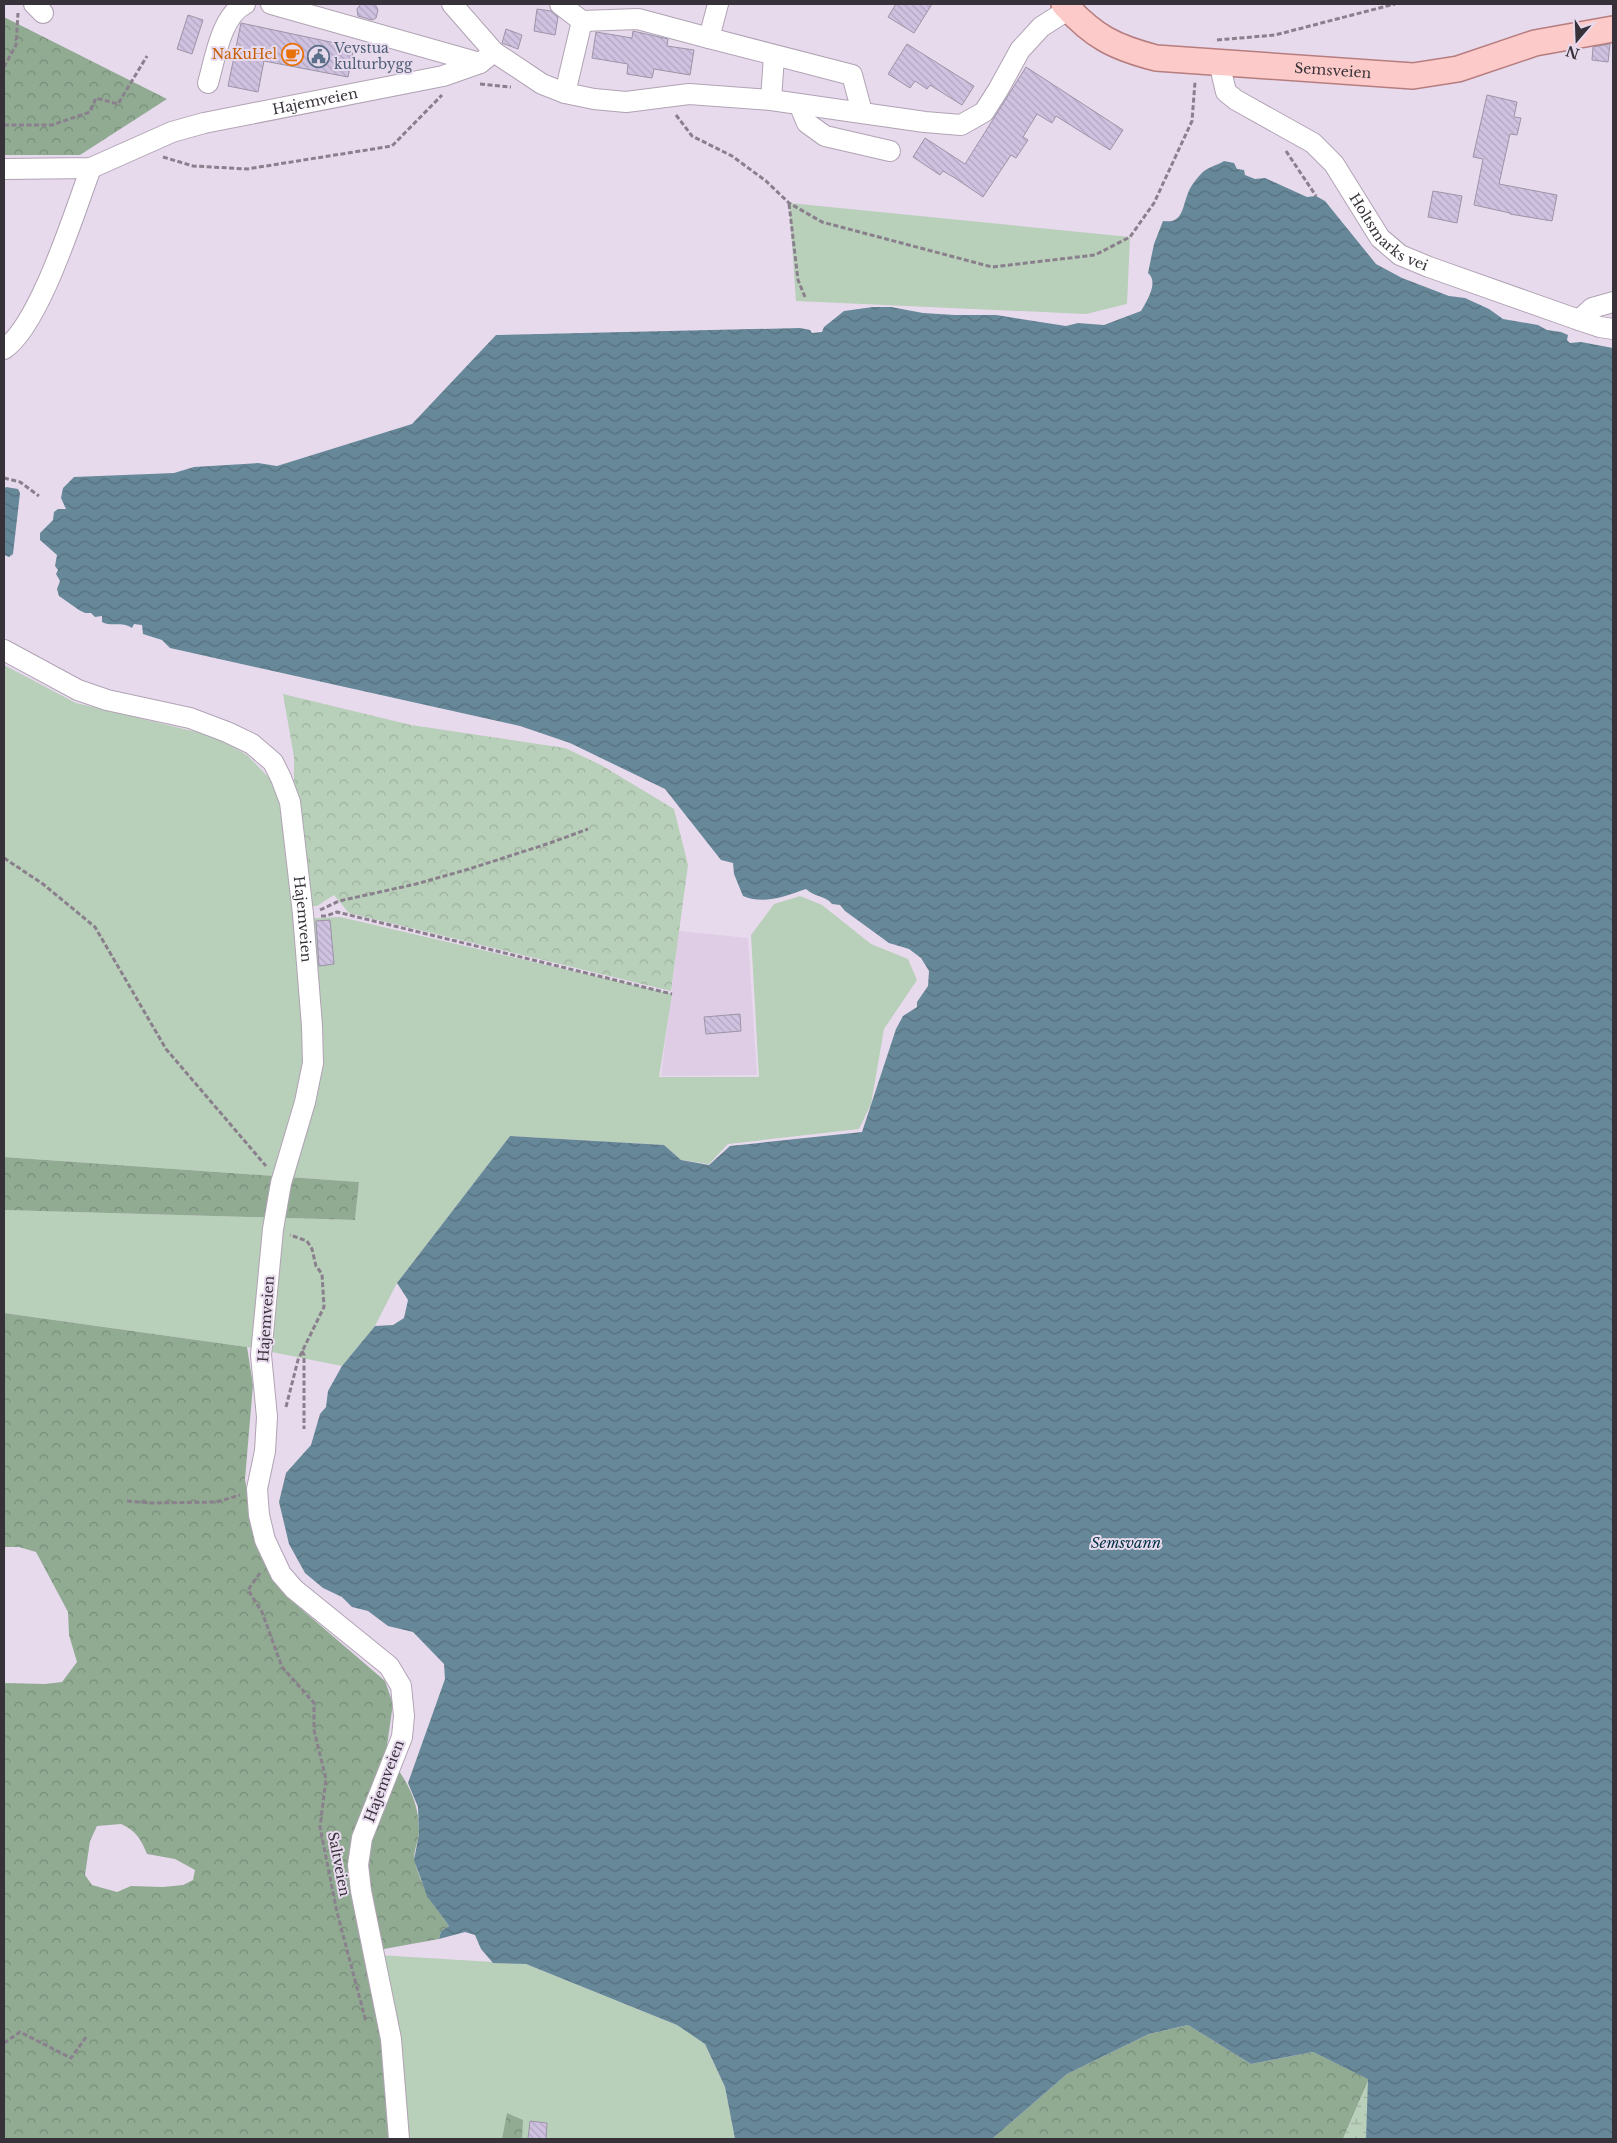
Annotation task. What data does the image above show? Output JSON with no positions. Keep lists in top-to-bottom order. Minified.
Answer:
{"streets":{"main road":["Semsveien"],"street":["Hajemveien","Holtsmarks vei"],"path":["Saltveien"]},"crossings":[["Semsveien","Holtsmarks vei"],["Hajemveien","Saltveien"]],"water":["Semsvann"],"places":{"cafe":["NaKuHel"],"public building":["Vevstua kulturbygg"]},"north":"bottom"}
